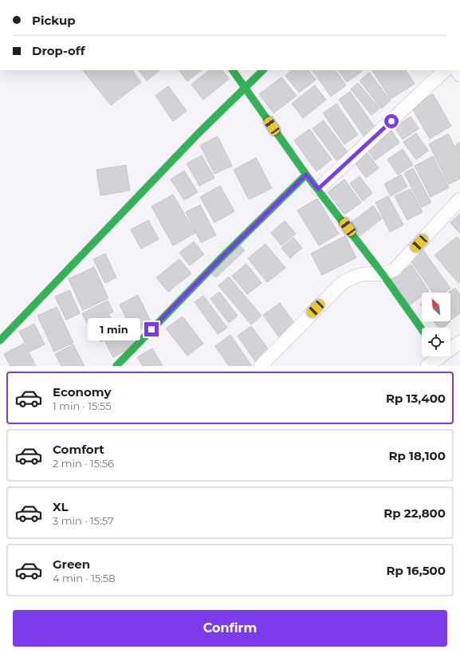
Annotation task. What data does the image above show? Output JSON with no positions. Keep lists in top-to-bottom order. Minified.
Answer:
{"north":"top left","page":{"banner":["Pickup","Drop-off"],"bubble":"1 min","list":[{"name":"Economy","note":"1 min · 15:55","value":"Rp 13,400"},{"name":"Comfort","note":"2 min · 15:56","value":"Rp 18,100"},{"name":"XL","note":"3 min · 15:57","value":"Rp 22,800"},{"name":"Green","note":"4 min · 15:58","value":"Rp 16,500"}],"buttons":"Confirm"}}
